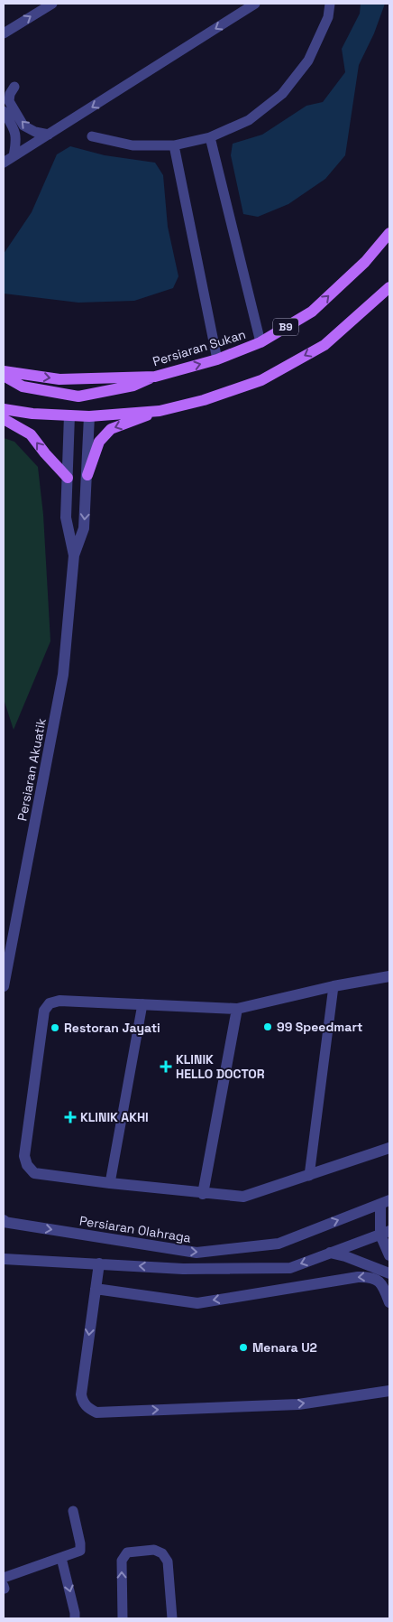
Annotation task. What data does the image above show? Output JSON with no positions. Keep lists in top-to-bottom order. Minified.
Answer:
{"streets":{"main road":["B9","Persiaran Sukan"],"street":["Persiaran Akuatik","Persiaran Olahraga"]},"places":{"other":["99 Speedmart","Restoran Jayati","Menara U2"],"health":["KLINIK HELLO DOCTOR","KLINIK AKHI"]}}
